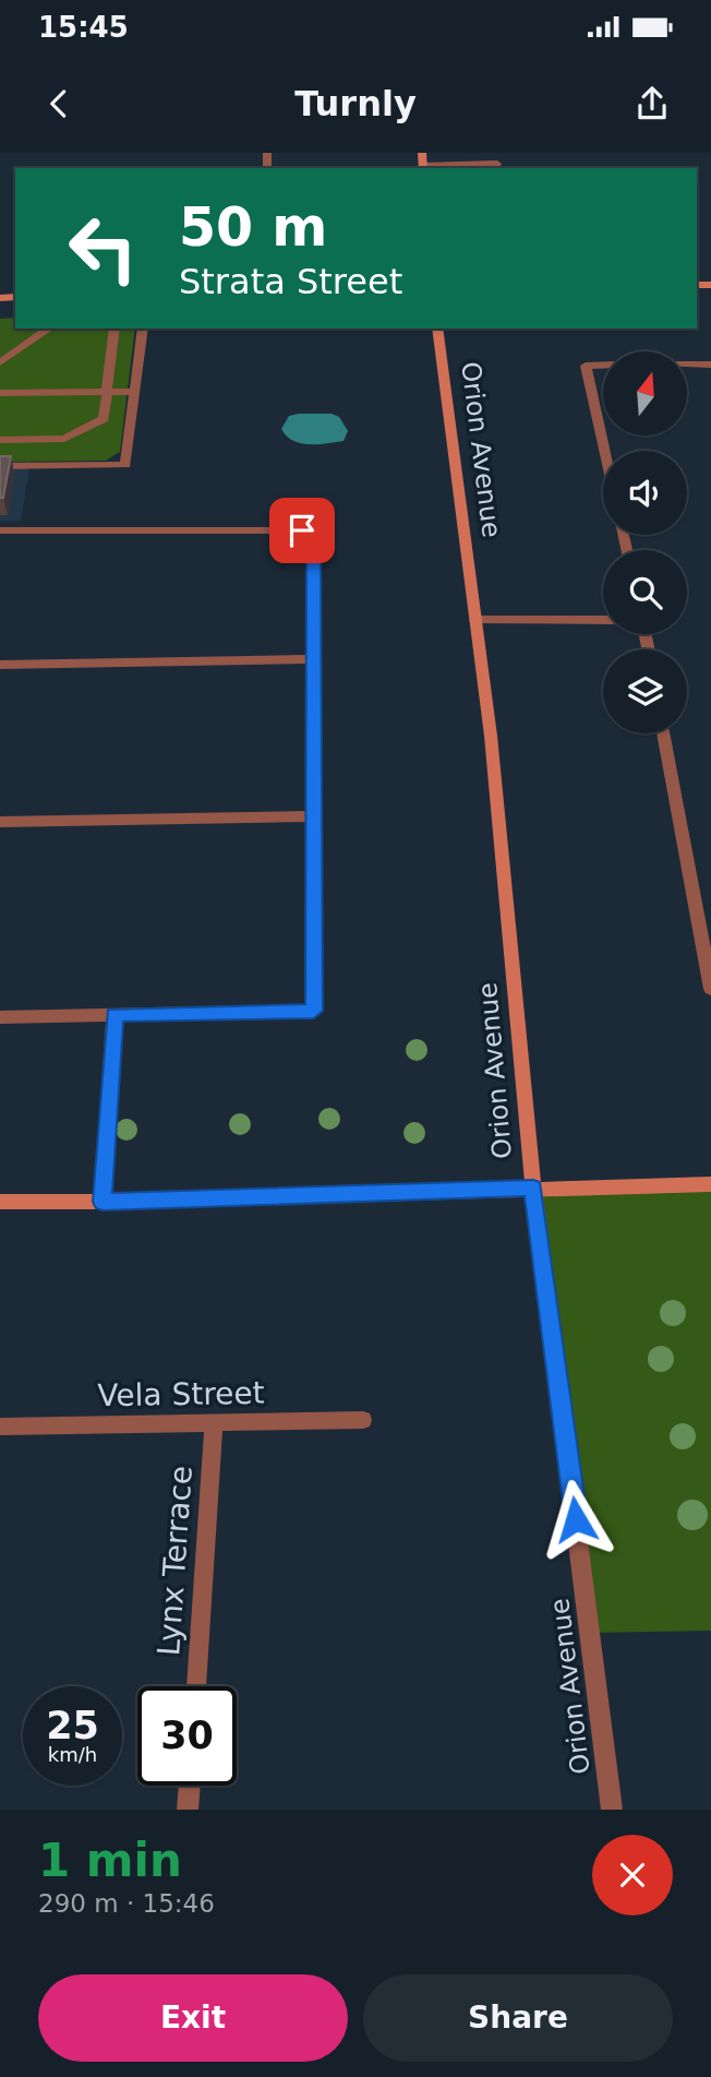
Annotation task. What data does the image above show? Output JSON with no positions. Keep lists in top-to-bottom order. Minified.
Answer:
{"streets":{"street":["Orion Avenue","Vela Street","Lynx Terrace"]},"crossings":[["Vela Street","Lynx Terrace"]],"north":"top","page":{"status":"15:45","header":"Turnly","turn":["50 m","Strata Street"],"speed":"25 km/h","limit":"30","heading":["1 min","290 m · 15:46"],"buttons":["Exit","Share"]}}
